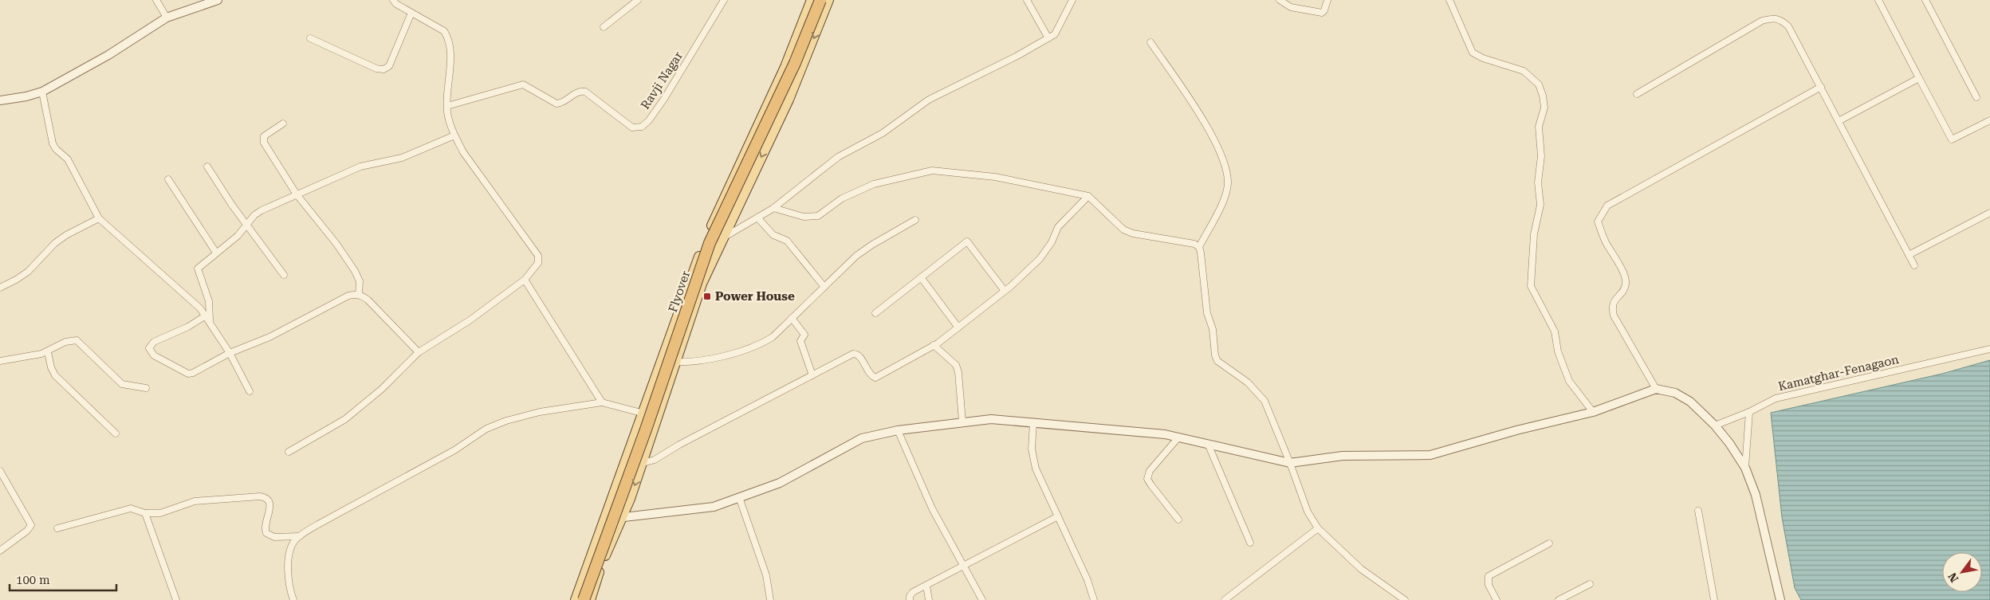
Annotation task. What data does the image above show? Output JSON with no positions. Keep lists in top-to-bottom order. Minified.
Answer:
{"streets":{"highway":["Flyover"],"street":["Ravji Nagar","Kamatghar-Fenagaon"]},"places":{"transit":["Power House"]},"scale_bar":"100 m","north":"bottom left"}
